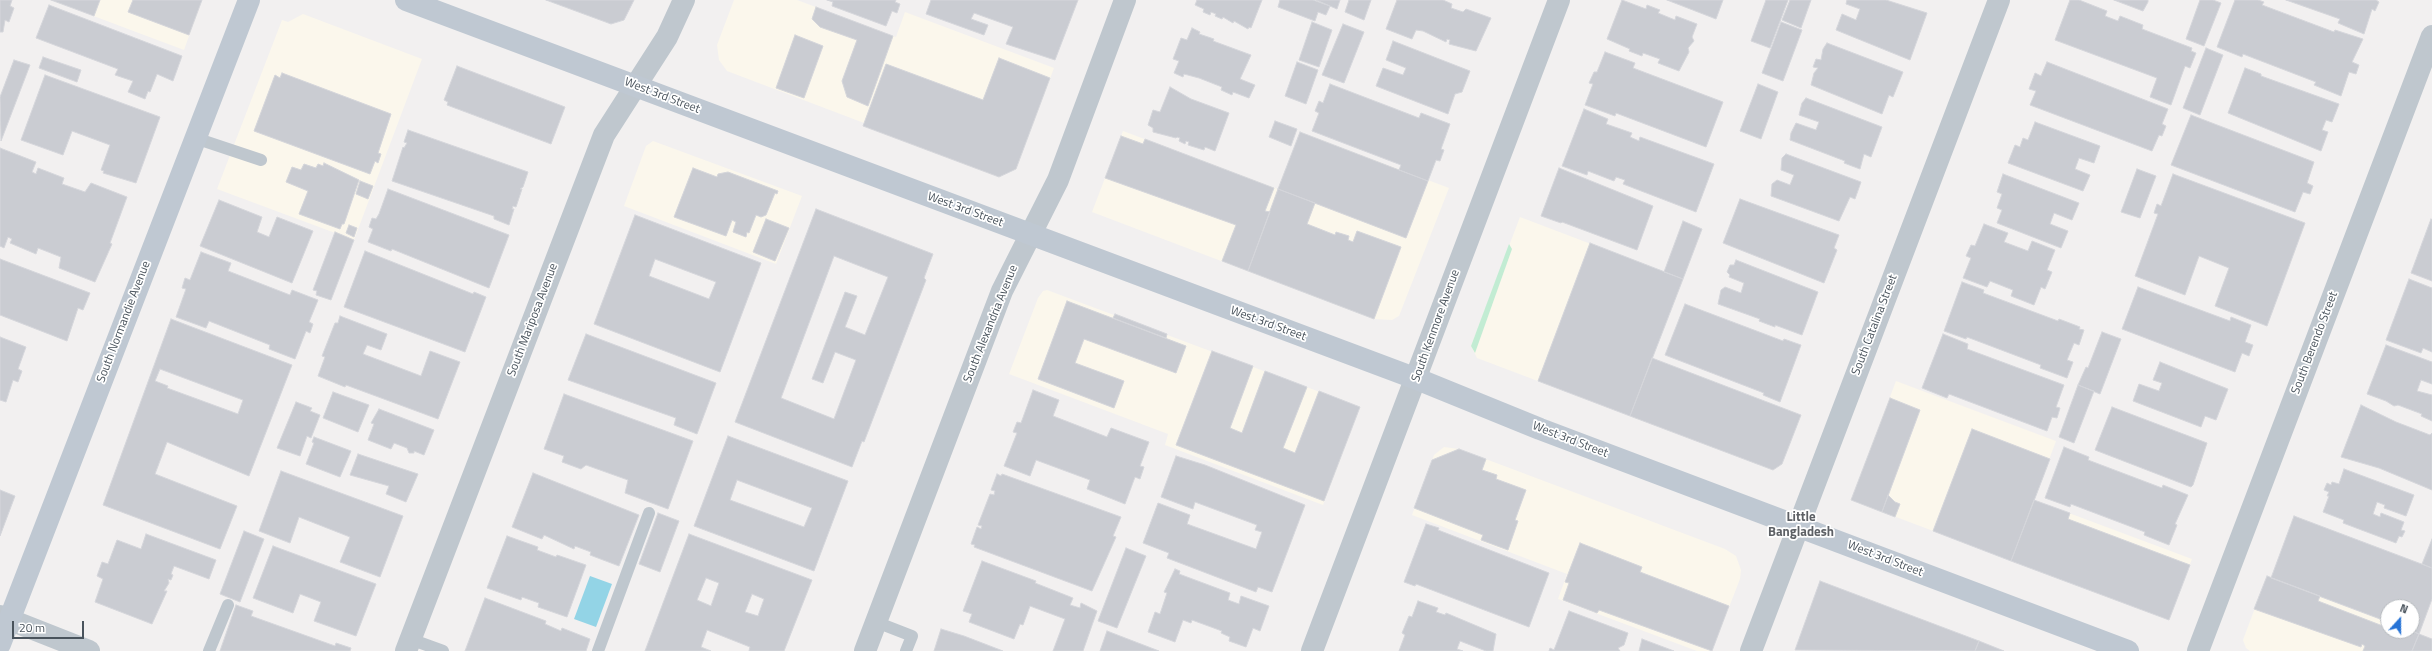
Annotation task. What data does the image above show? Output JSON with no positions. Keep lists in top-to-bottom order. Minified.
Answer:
{"streets":{"main road":["West 3rd Street","South Normandie Avenue"],"street":["South Mariposa Avenue","South Alexandria Avenue","South Catalina Street","South Kenmore Avenue","South Berendo Street"]},"crossings":[["West 3rd Street","South Mariposa Avenue"],["West 3rd Street","South Alexandria Avenue"],["West 3rd Street","South Catalina Street"],["West 3rd Street","South Kenmore Avenue"]],"districts":["Little Bangladesh"],"scale_bar":"20 m","north":"top"}
